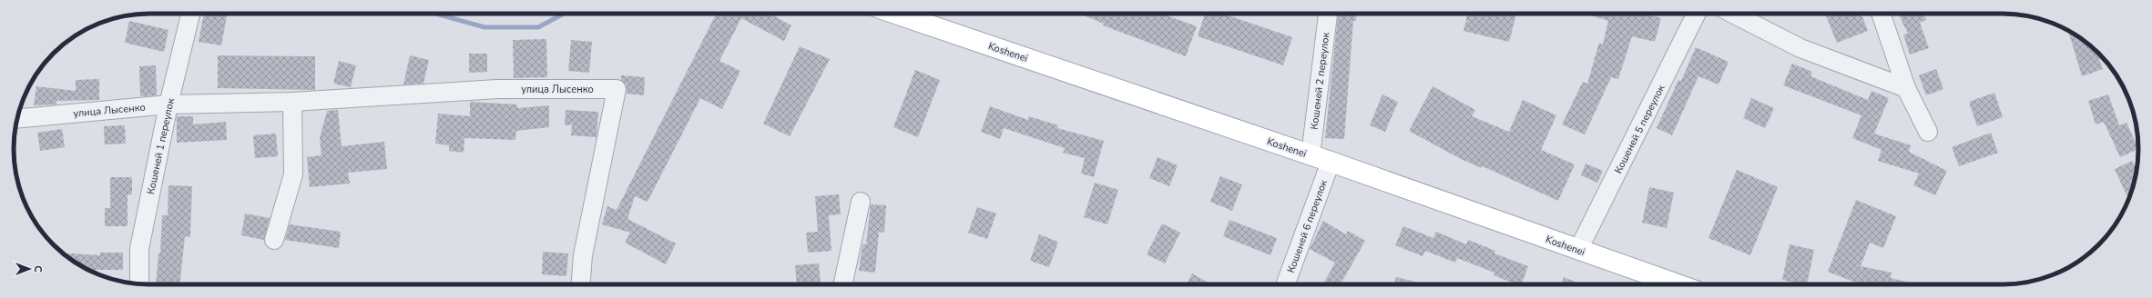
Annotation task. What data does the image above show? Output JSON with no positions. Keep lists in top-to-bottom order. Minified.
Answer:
{"streets":{"main road":["Koshenei"],"street":["Кошеней 2 переулок","улица Лысенко","Кошеней 5 переулок","Кошеней 1 переулок","Кошеней 6 переулок"]},"crossings":[["Koshenei","Кошеней 2 переулок"],["Koshenei","Кошеней 5 переулок"],["Koshenei","Кошеней 6 переулок"],["улица Лысенко","Кошеней 1 переулок"]],"north":"right"}
